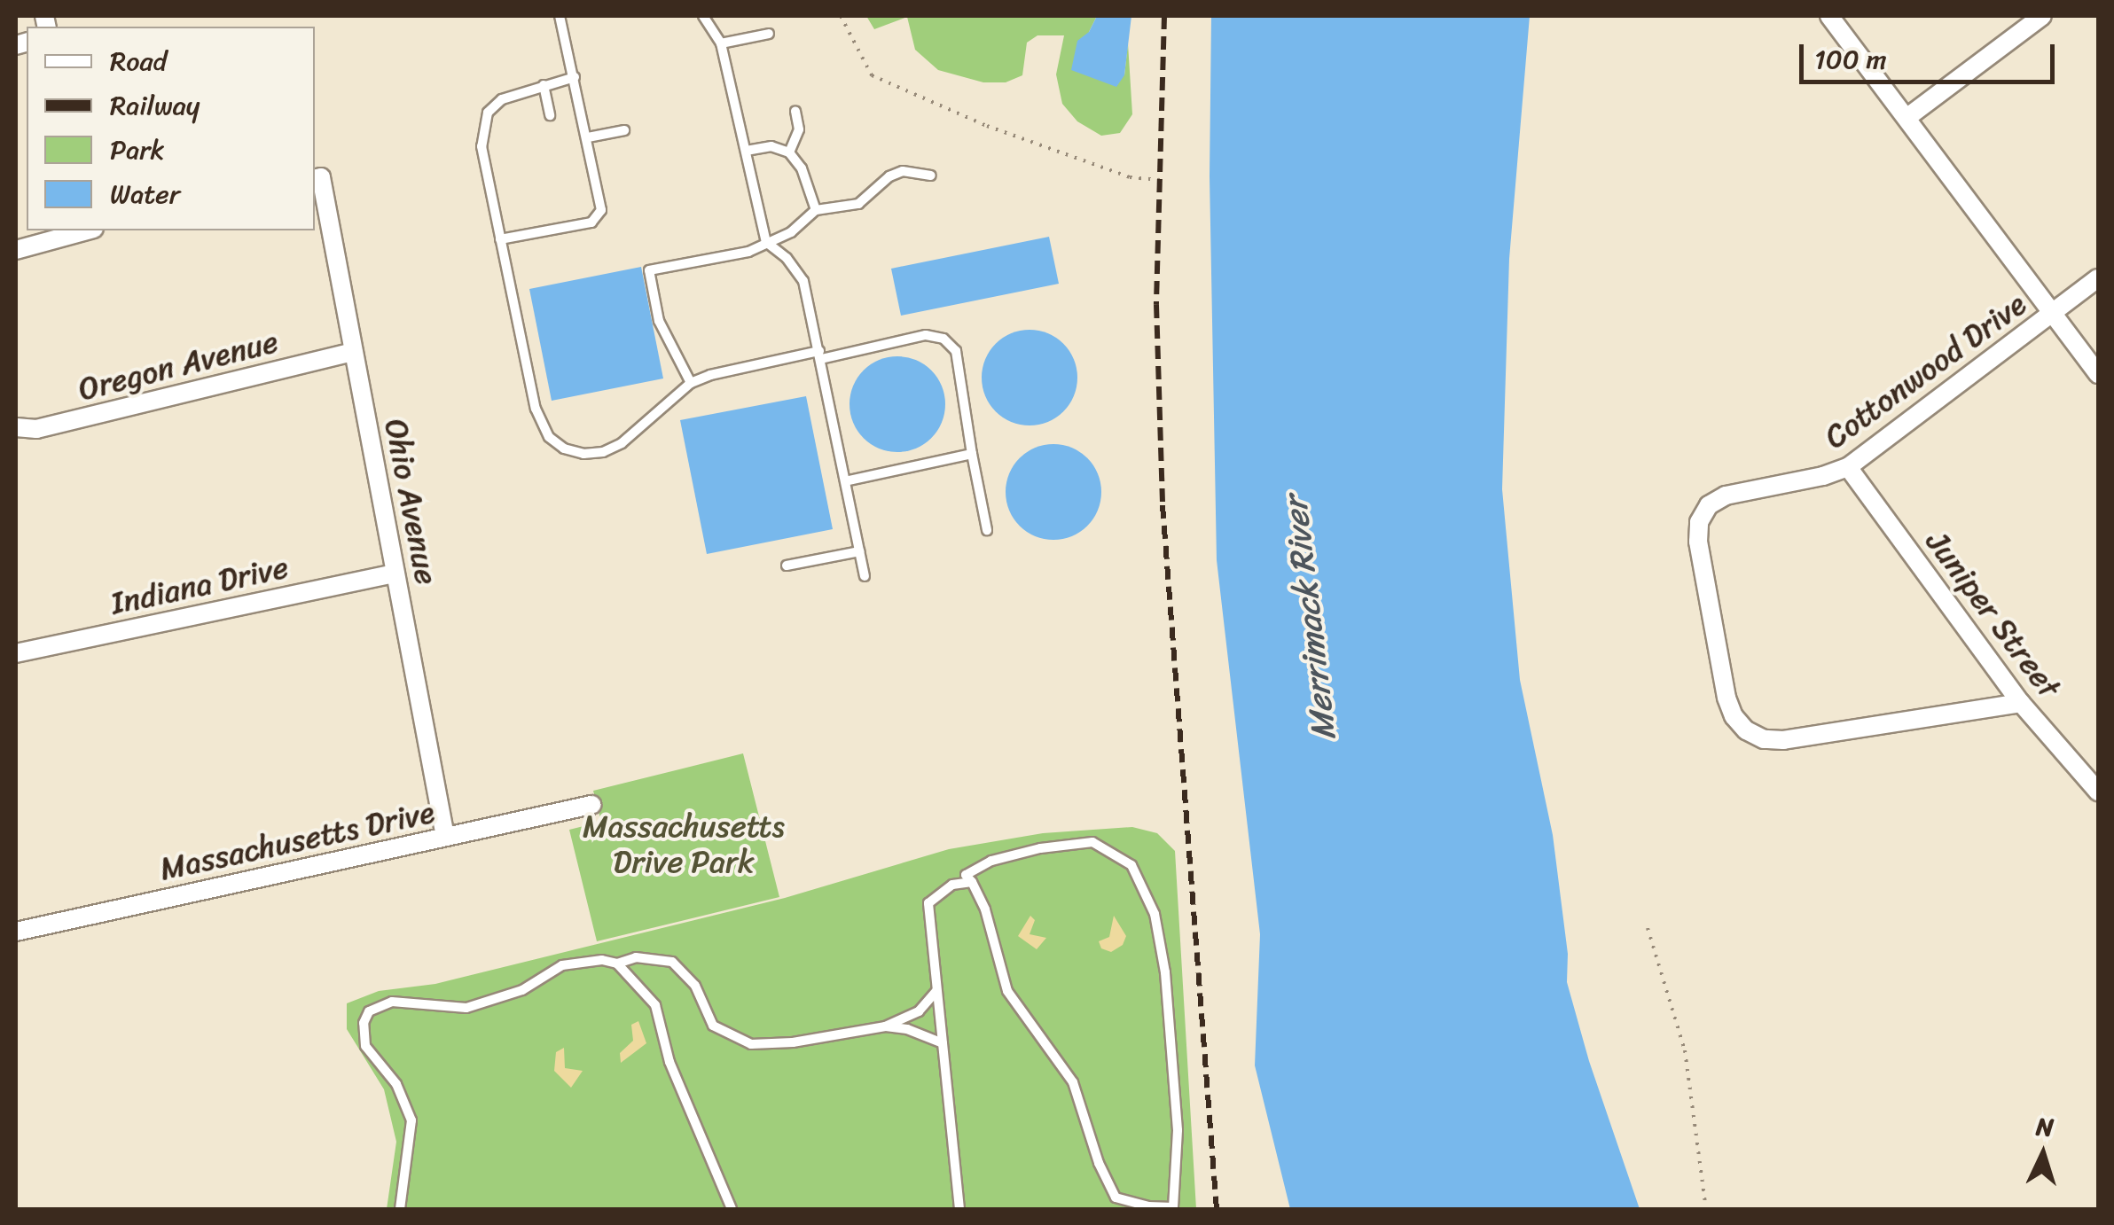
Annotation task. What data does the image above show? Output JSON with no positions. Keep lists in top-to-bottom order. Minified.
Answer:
{"streets":{"street":["Oregon Avenue","Cottonwood Drive","Ohio Avenue","Indiana Drive","Juniper Street","Massachusetts Drive"]},"crossings":[["Oregon Avenue","Ohio Avenue"],["Cottonwood Drive","Juniper Street"],["Ohio Avenue","Indiana Drive"],["Ohio Avenue","Massachusetts Drive"]],"water":["Merrimack River"],"parks":["Massachusetts Drive Park"],"legend":["Road","Railway","Park","Water"],"scale_bar":"100 m","north":"top"}
